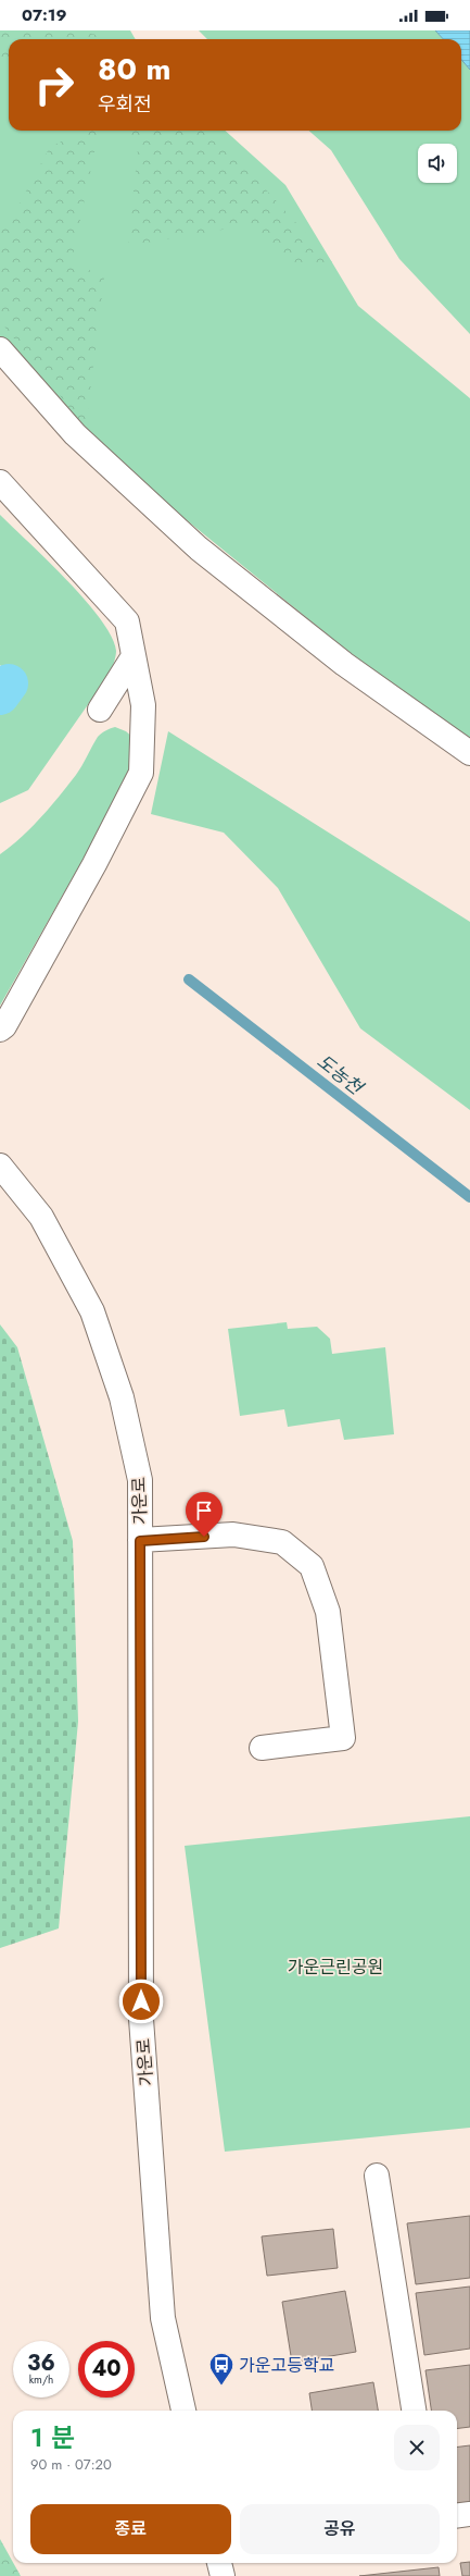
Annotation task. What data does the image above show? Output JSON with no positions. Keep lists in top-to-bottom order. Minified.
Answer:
{"streets":{"street":["가운로"]},"water":["도농천"],"parks":["가운근린공원"],"places":{"bus stop":["가운고등학교"]},"page":{"status":"07:19","turn":["80 m","우회전"],"speed":"36 km/h","limit":"40","heading":["1 분","90 m · 07:20"],"buttons":["종료","공유"]}}
